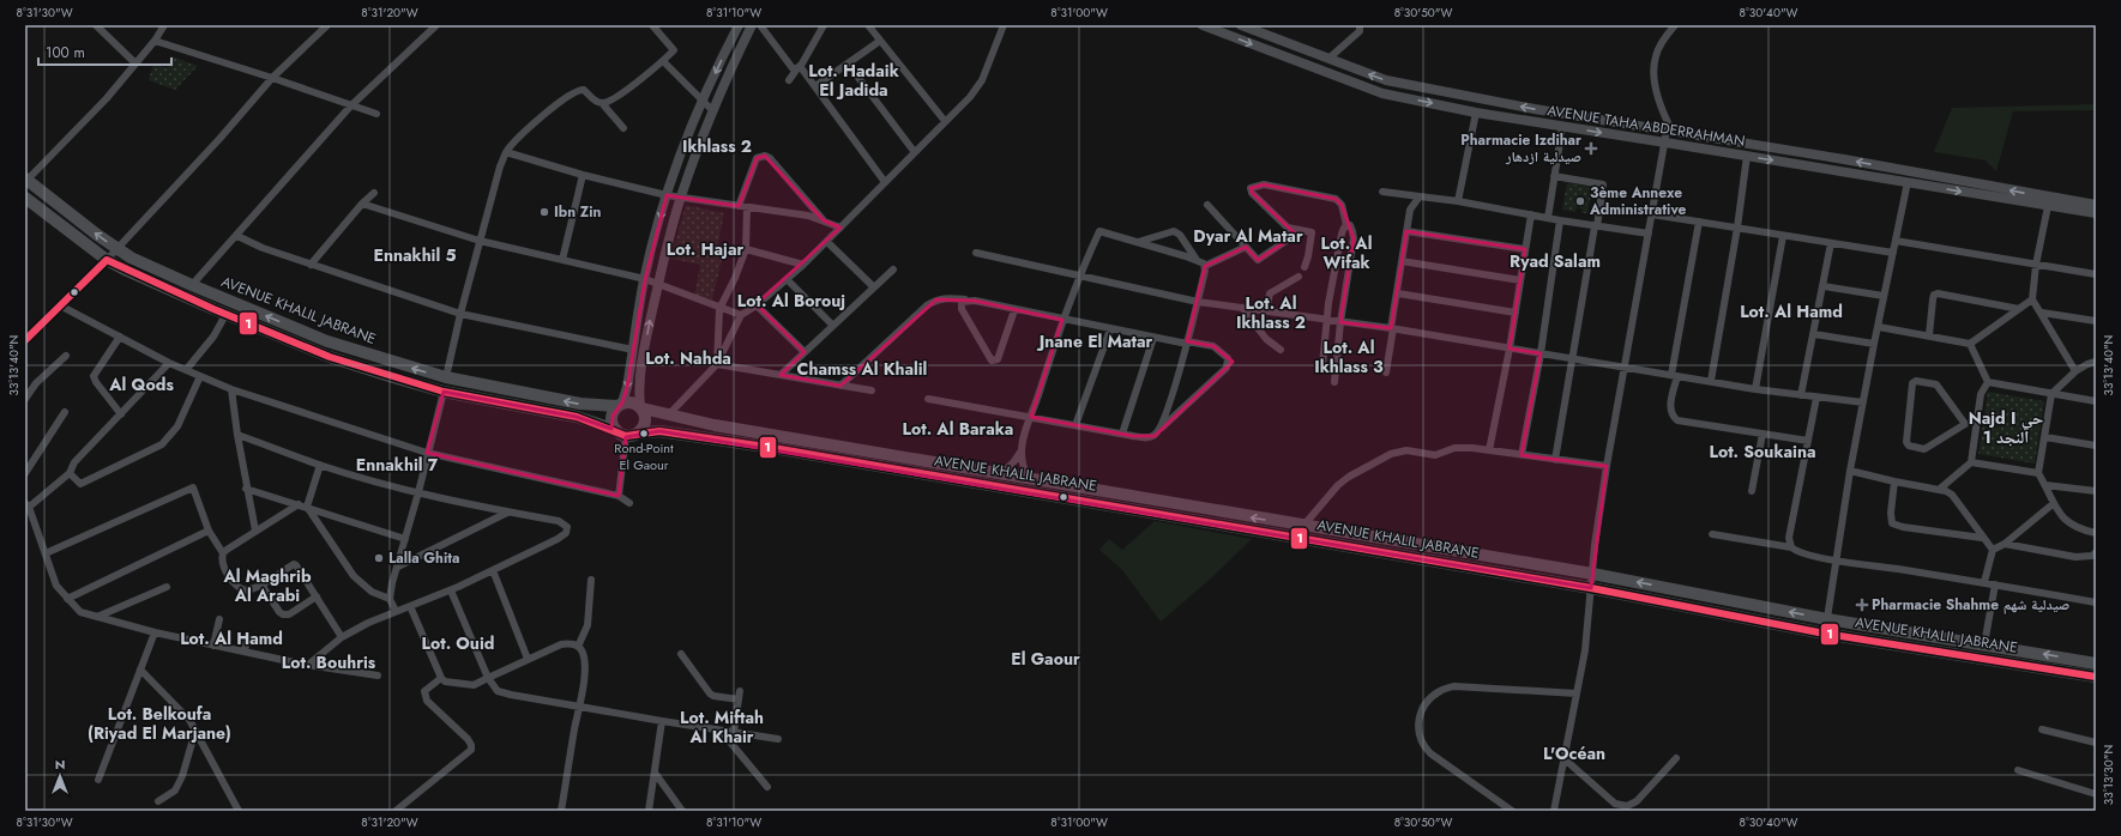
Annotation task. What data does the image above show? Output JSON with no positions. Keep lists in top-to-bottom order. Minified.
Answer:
{"streets":{"main road":["AVENUE KHALIL JABRANE"],"street":["AVENUE TAHA ABDERRAHMAN"]},"districts":["Lot. Hadaik El Jadida","Ikhlass 2","Dyar Al Matar","Lot. Al Wifak","Lot. Hajar","Ennakhil 5","Ryad Salam","Lot. Al Borouj","Lot. Al Ikhlass 2","Lot. Al Hamd","Jnane El Matar","Lot. Al Ikhlass 3","Lot. Nahda","Chamss Al Khalil","Al Qods","Najd I حي النجد 1","Lot. Al Baraka","Lot. Soukaina","Ennakhil 7","Al Maghrib Al Arabi","Lot. Al Hamd","Lot. Ouid","El Gaour","Lot. Bouhris","Lot. Belkoufa (Riyad El Marjane)","Lot. Miftah Al Khair","L'Océan"],"places":{"health":["Pharmacie Izdihar صيدلية ازدهار","Pharmacie Shahme صيدلية شهم"],"other":["3ème Annexe Administrative","Ibn Zin","Rond-Point El Gaour","Lalla Ghita"]},"lines":["transit line 1"],"scale_bar":"100 m","north":"top","coordinates":["8°31'30\"W","8°31'20\"W","8°31'10\"W","8°31'00\"W","8°30'50\"W","8°30'40\"W","33°13'40\"N","33°13'30\"N"]}
